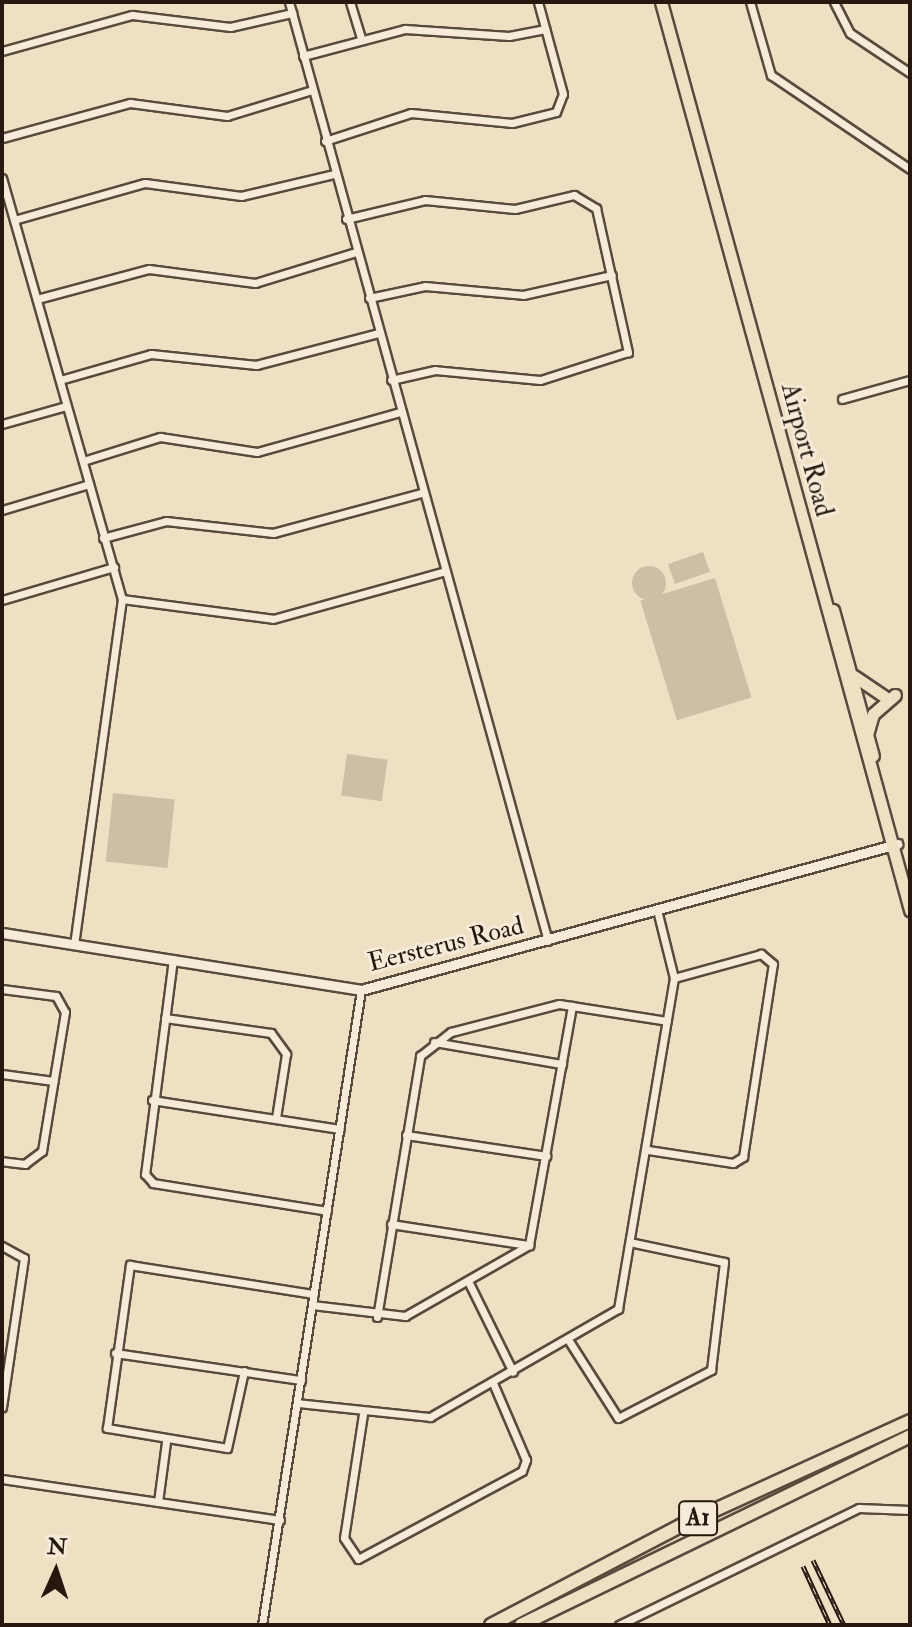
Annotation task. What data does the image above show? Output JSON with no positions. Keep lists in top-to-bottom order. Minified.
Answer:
{"streets":{"highway":["A1"],"main road":["Airport Road"],"street":["Eersterus Road"]},"crossings":[["Airport Road","Eersterus Road"]],"north":"top"}
